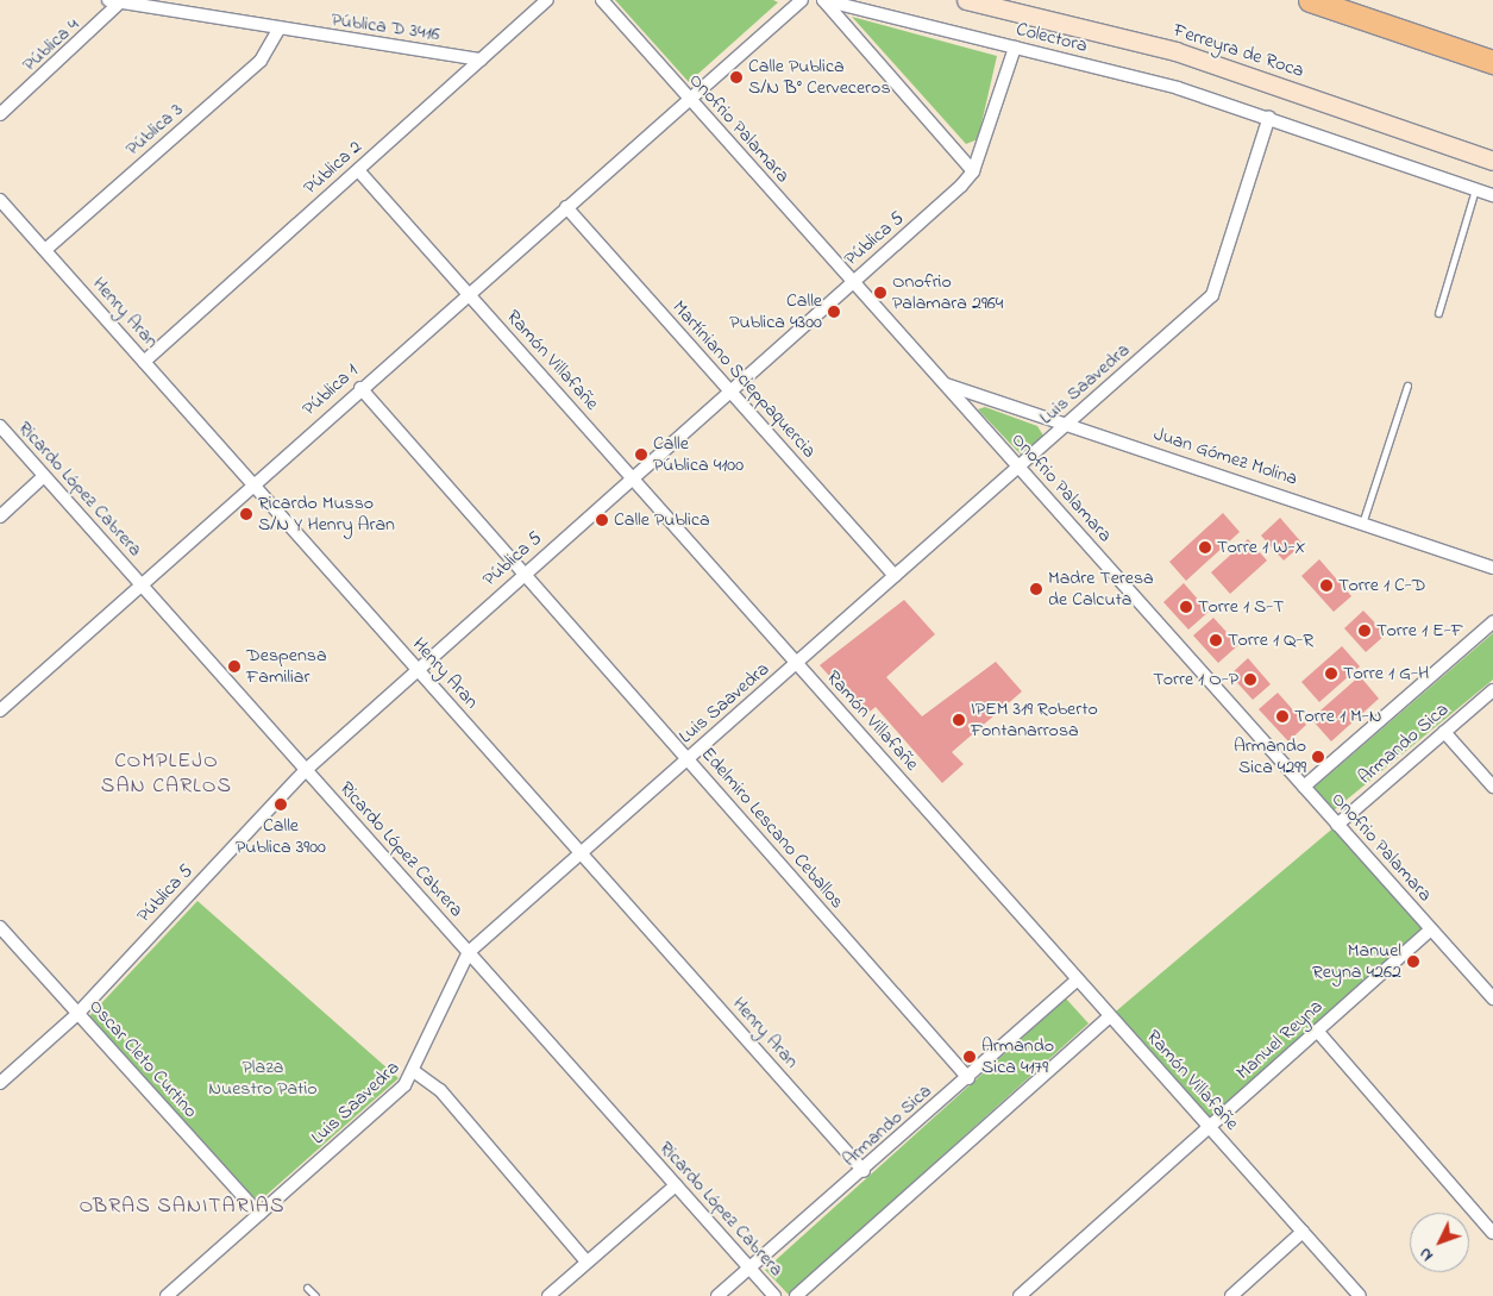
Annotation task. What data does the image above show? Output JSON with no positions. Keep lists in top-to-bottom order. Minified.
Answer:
{"streets":{"street":["Pública D 3416","Colectora","Pública 4","Ferreyra de Roca","Onofrio Palamara","Pública 3","Pública 2","Pública 5","Henry Aran","Ramón Villafañe","Martíniano Scieppaquercia","Luis Saavedra","Pública 1","Juan Gómez Molina","Ricardo López Cabrera","Armando Sica","Edelmiro Lescano Ceballos","Manuel Reyna","Oscar Cleto Curtino"]},"crossings":[["Pública D 3416","Pública 4"],["Pública D 3416","Pública 3"],["Pública D 3416","Pública 2"],["Colectora","Pública 5"],["Colectora","Luis Saavedra"],["Onofrio Palamara","Pública 5"],["Onofrio Palamara","Luis Saavedra"],["Onofrio Palamara","Pública 1"],["Onofrio Palamara","Juan Gómez Molina"],["Onofrio Palamara","Armando Sica"],["Onofrio Palamara","Manuel Reyna"],["Pública 3","Henry Aran"],["Pública 2","Henry Aran"],["Pública 2","Ramón Villafañe"],["Pública 5","Henry Aran"],["Pública 5","Ramón Villafañe"],["Pública 5","Martíniano Scieppaquercia"],["Pública 5","Ricardo López Cabrera"],["Pública 5","Edelmiro Lescano Ceballos"],["Pública 5","Oscar Cleto Curtino"],["Henry Aran","Luis Saavedra"],["Henry Aran","Pública 1"],["Henry Aran","Armando Sica"],["Ramón Villafañe","Luis Saavedra"],["Ramón Villafañe","Pública 1"],["Ramón Villafañe","Armando Sica"],["Ramón Villafañe","Manuel Reyna"],["Martíniano Scieppaquercia","Luis Saavedra"],["Martíniano Scieppaquercia","Pública 1"],["Luis Saavedra","Juan Gómez Molina"],["Luis Saavedra","Ricardo López Cabrera"],["Luis Saavedra","Edelmiro Lescano Ceballos"],["Luis Saavedra","Oscar Cleto Curtino"],["Pública 1","Ricardo López Cabrera"],["Pública 1","Edelmiro Lescano Ceballos"],["Ricardo López Cabrera","Armando Sica"],["Armando Sica","Edelmiro Lescano Ceballos"]],"districts":["COMPLEJO SAN CARLOS","OBRAS SANITARIAS"],"parks":["Plaza Nuestro Patio"],"places":["Calle Publica S/N B° Cerveceros","Onofrio Palamara 2964","Calle Publica 4300","Calle Pública 4100","Ricardo Musso S/N Y Henry Aran","Calle Publica","Torre 1 W-X","Torre 1 C-D","Madre Teresa de Calcuta","Torre 1 S-T","Torre 1 E-F","Torre 1 Q-R","Despensa Familiar","Torre 1 G-H","Torre 1 O-P","Torre 1 M-N","IPEM 319 Roberto Fontanarrosa","Armando Sica 4299","Calle Publica 3900","Manuel Reyna 4262","Armando Sica 4179"],"north":"bottom left"}
